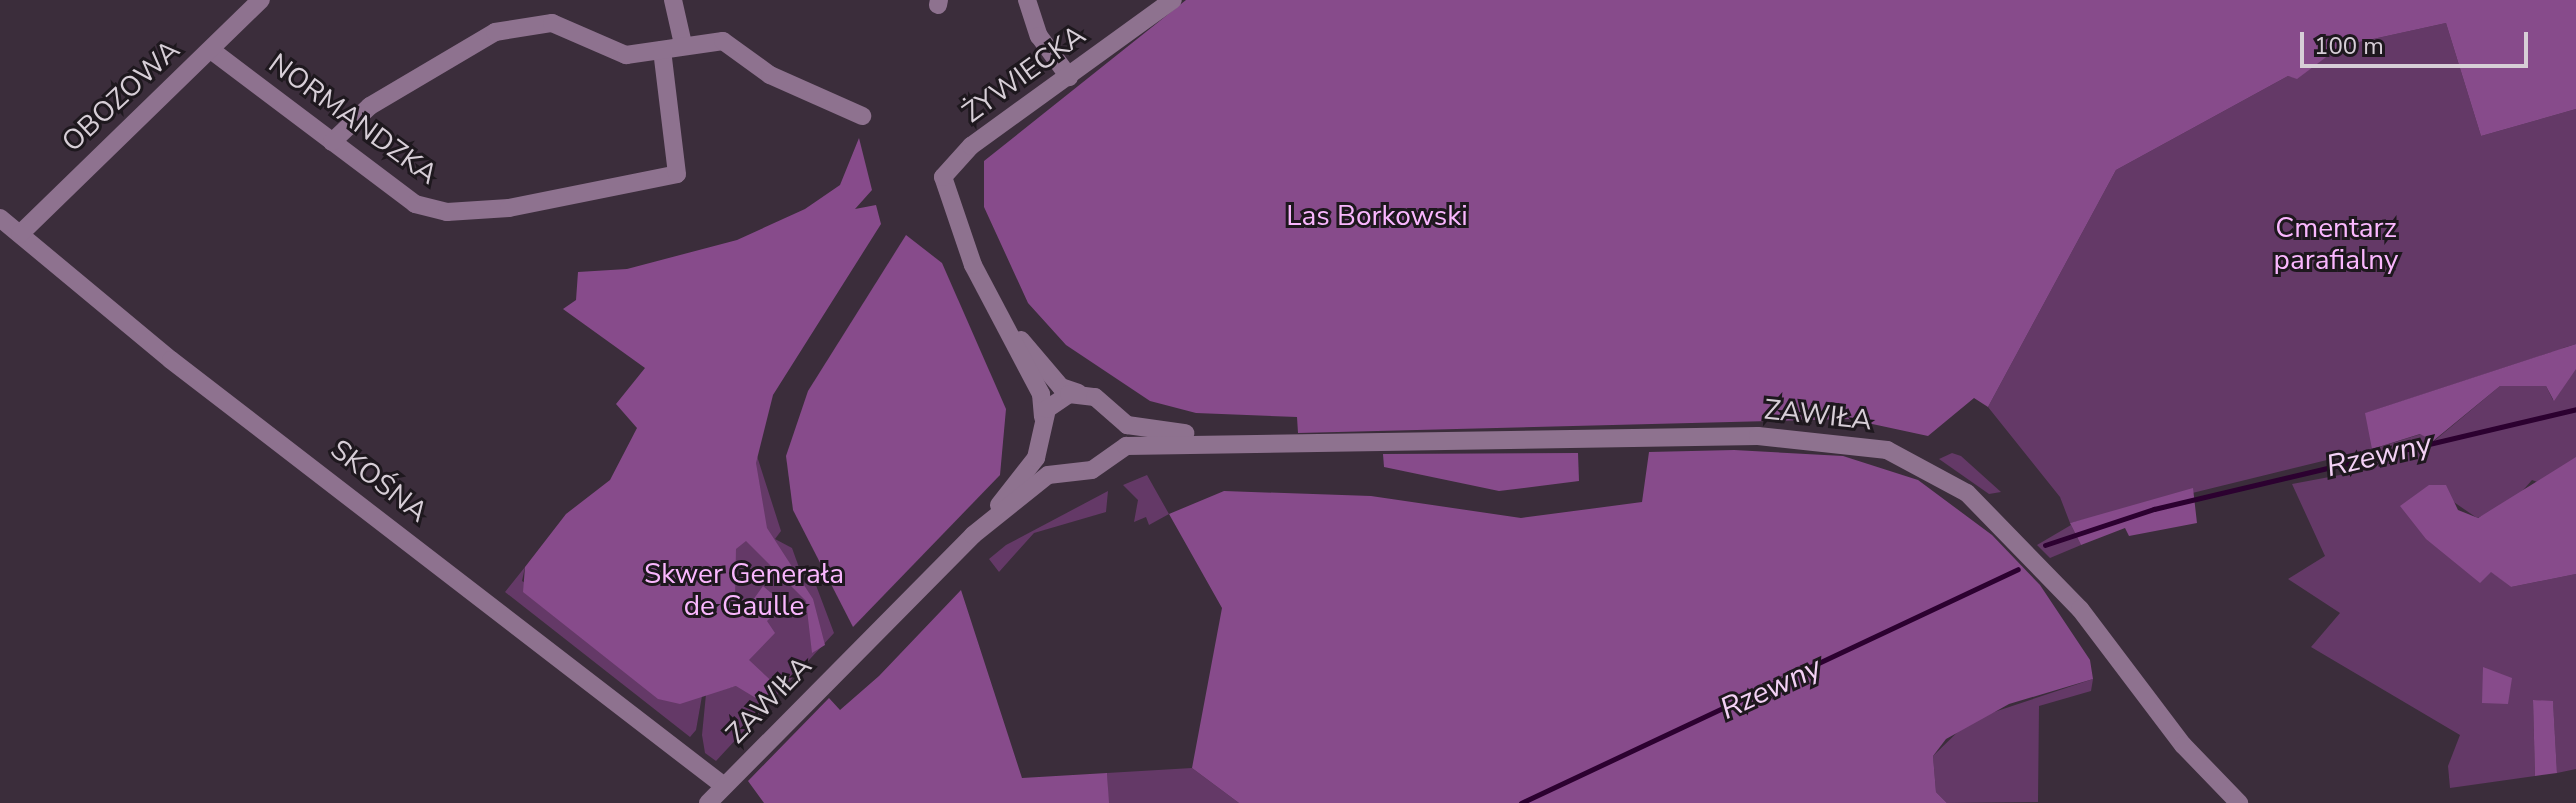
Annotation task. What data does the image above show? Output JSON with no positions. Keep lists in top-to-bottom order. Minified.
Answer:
{"streets":{"street":["ŻYWIECKA","OBOZOWA","NORMANDZKA","ZAWIŁA","SKOŚNA"]},"crossings":[["ŻYWIECKA","ZAWIŁA"],["OBOZOWA","NORMANDZKA"],["OBOZOWA","SKOŚNA"],["ZAWIŁA","SKOŚNA"]],"water":["Rzewny"],"parks":["Las Borkowski","Cmentarz parafialny","Skwer Generała de Gaulle"],"scale_bar":"100 m"}
